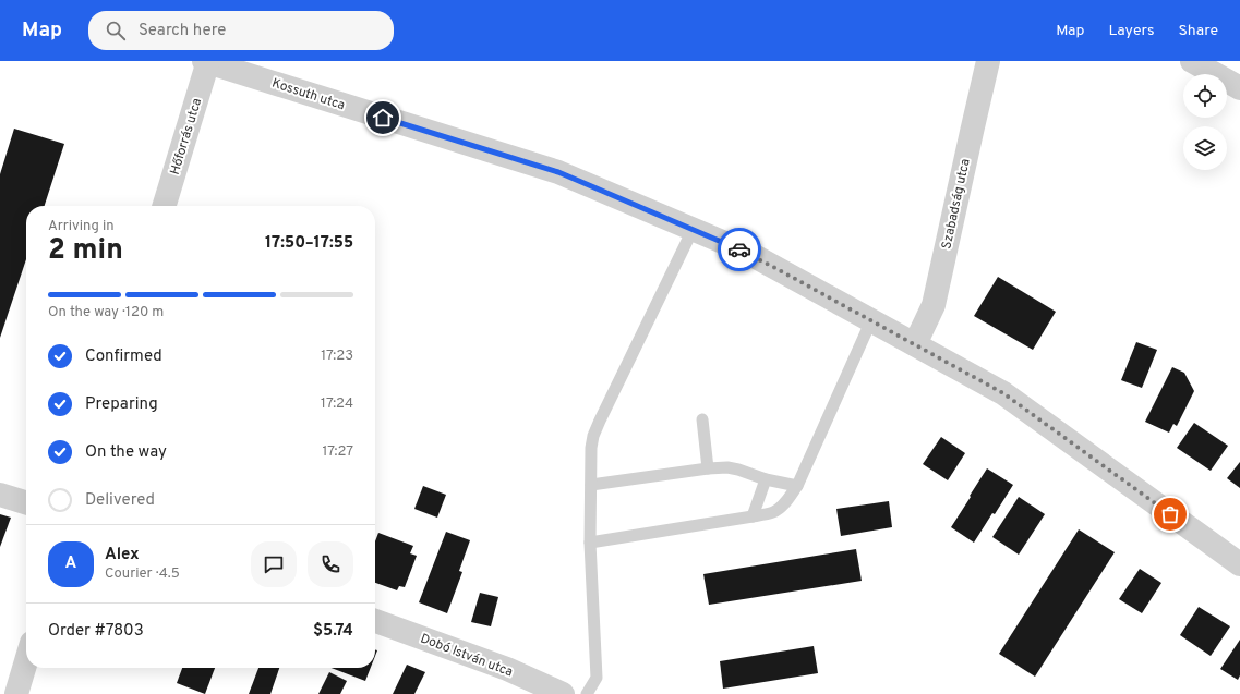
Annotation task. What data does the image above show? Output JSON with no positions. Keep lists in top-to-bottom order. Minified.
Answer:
{"streets":{"street":["Kossuth utca","Hőforrás utca","Szabadság utca","Dobó István utca"]},"crossings":[["Kossuth utca","Hőforrás utca"],["Kossuth utca","Szabadság utca"]],"page":{"header":"Map","search":"Search here","nav":["Map","Layers","Share"],"heading":["2 min","Arriving in","17:50–17:55"],"panel":["Alex","Courier · 4.5","Order #7803","$5.74"],"bar":"On the way · 120 m","list":[["Confirmed","17:23"],["Preparing","17:24"],["On the way","17:27"],"Delivered"],"round":"A"}}
